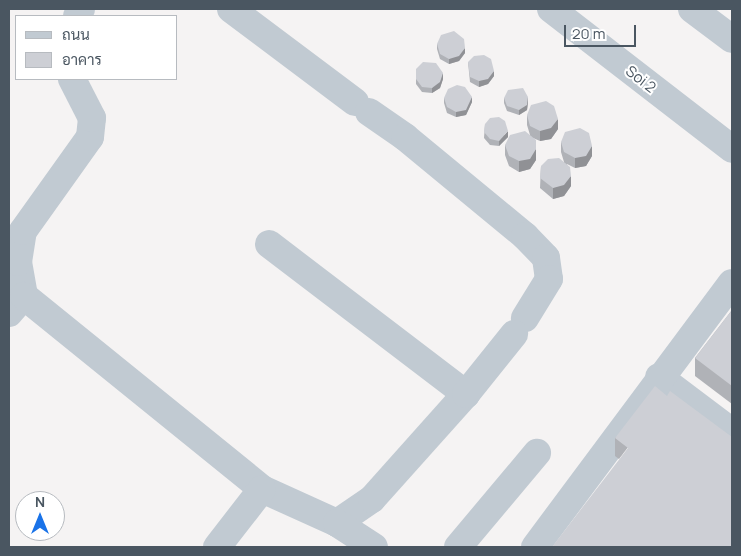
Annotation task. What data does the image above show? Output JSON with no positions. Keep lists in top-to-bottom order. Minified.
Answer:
{"streets":{"street":["Soi 2"]},"legend":["ถนน","อาคาร"],"scale_bar":"20 m","north":"top"}
